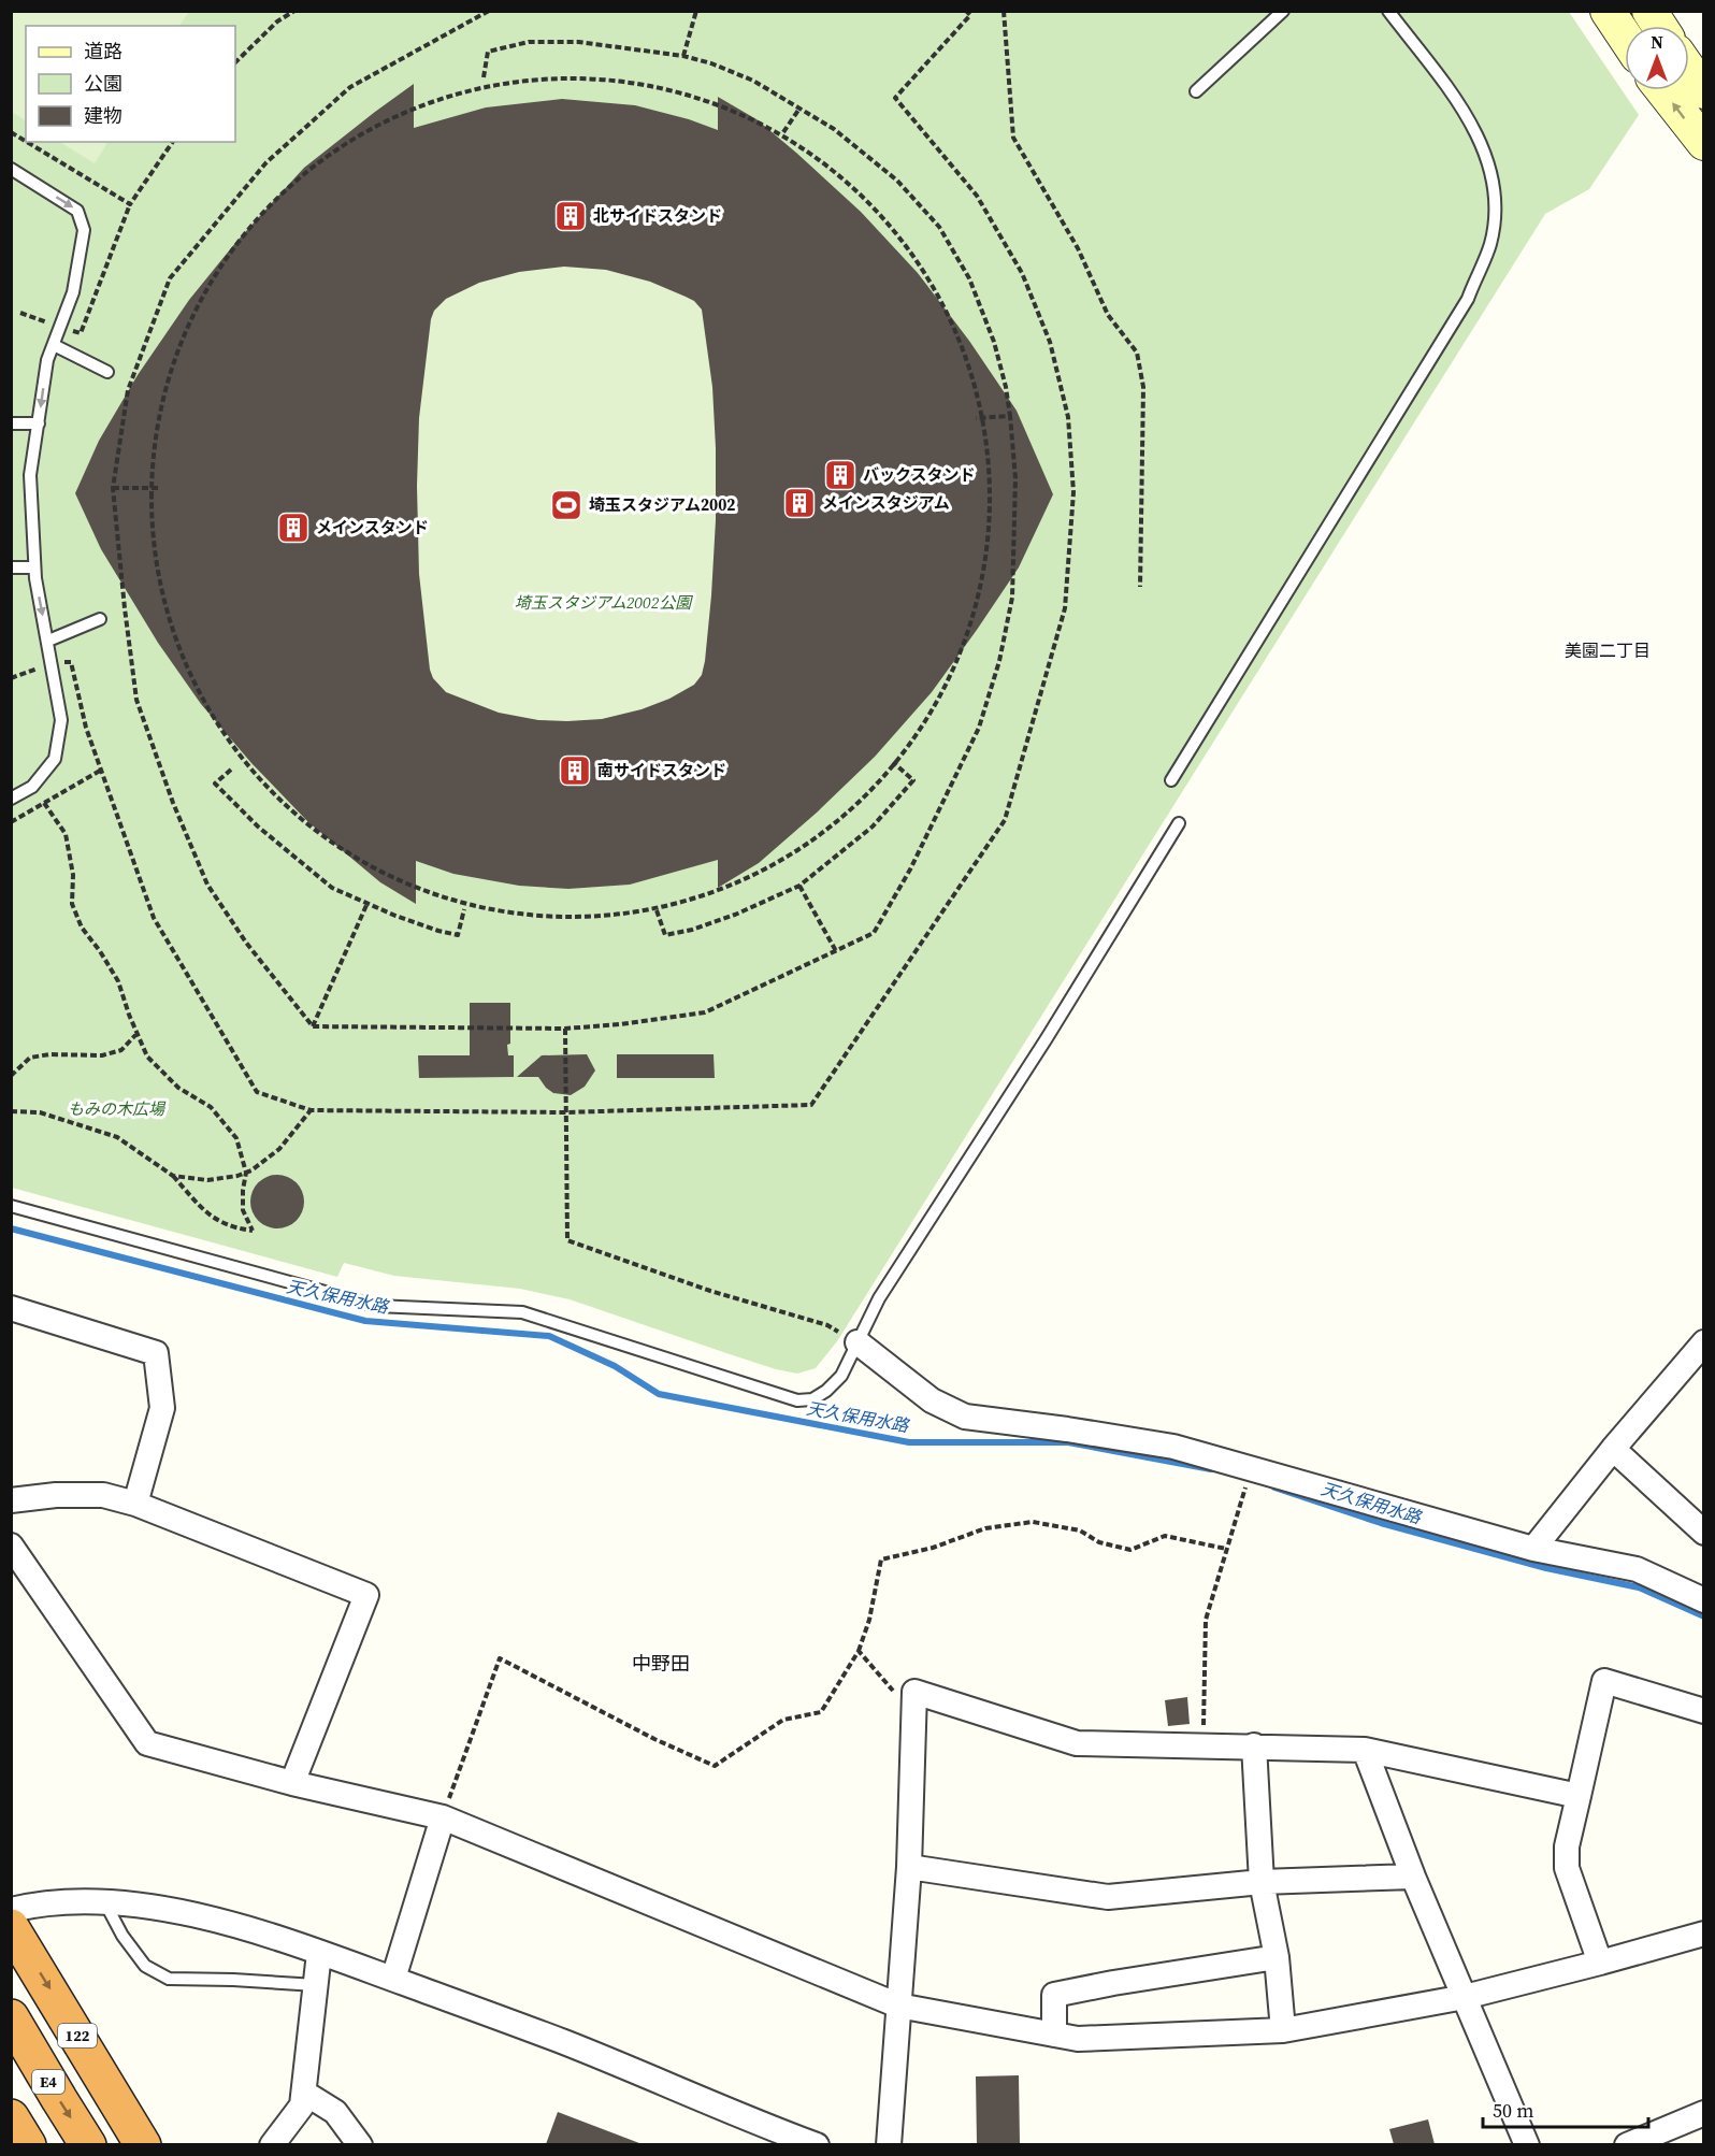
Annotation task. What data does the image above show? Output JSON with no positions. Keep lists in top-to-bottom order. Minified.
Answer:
{"streets":{"highway":["122","E4"]},"districts":["美園二丁目","中野田"],"water":["天久保用水路"],"parks":["埼玉スタジアム2002公園","もみの木広場"],"places":{"building":["北サイドスタンド","バックスタンド","メインスタジアム","メインスタンド","南サイドスタンド"],"sports":["埼玉スタジアム2002"]},"legend":["道路","公園","建物"],"scale_bar":"50 m","north":"top"}
